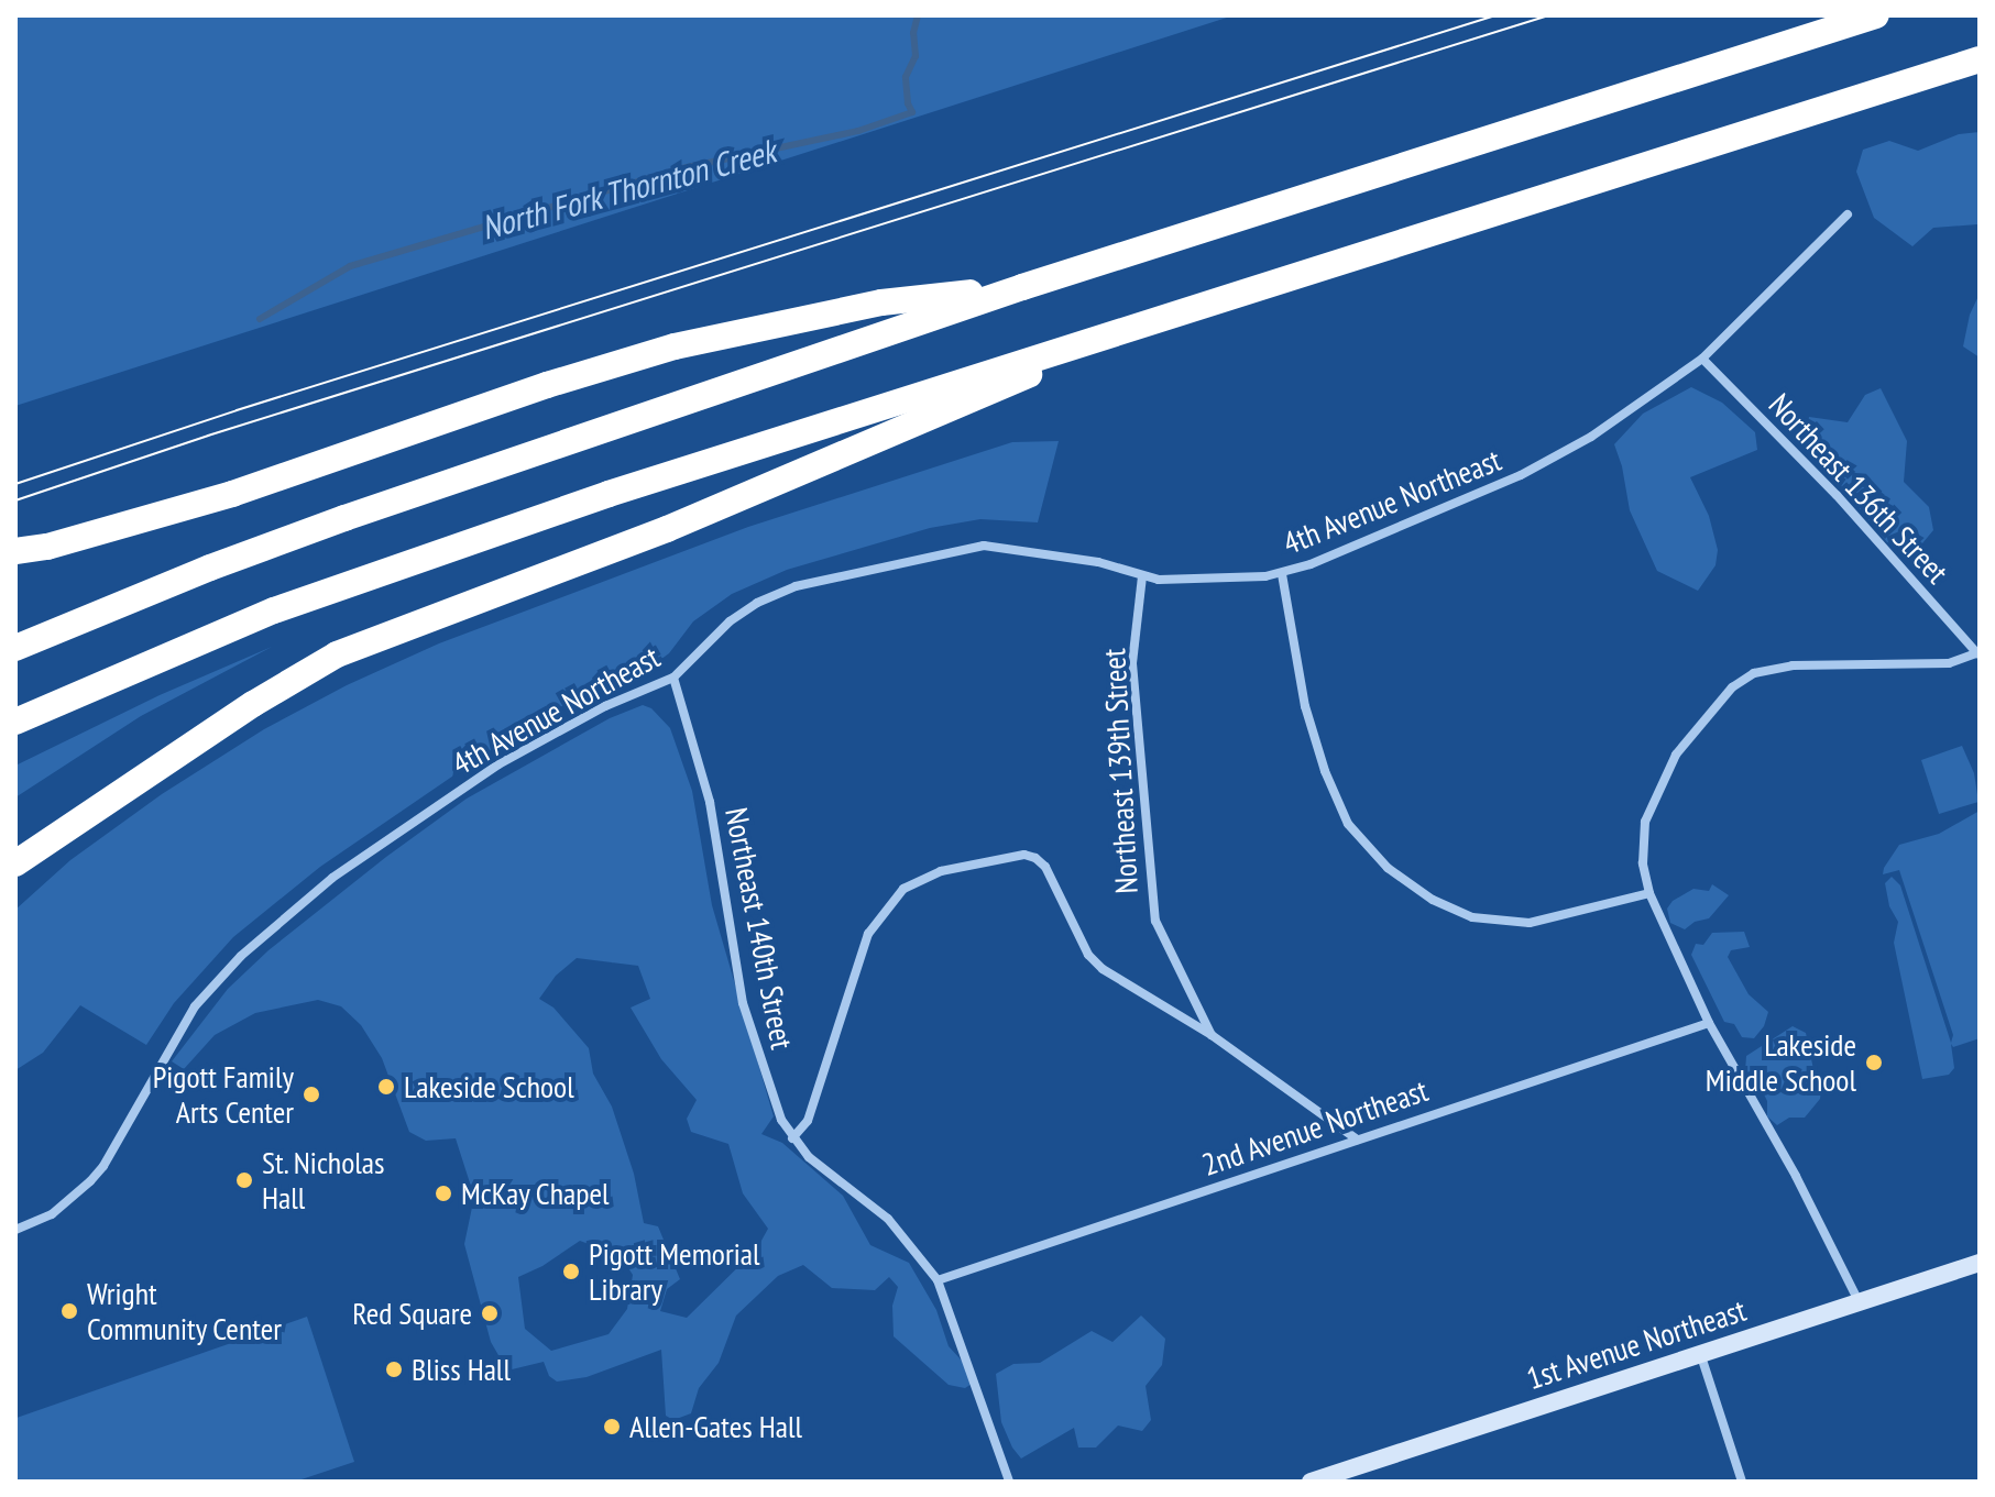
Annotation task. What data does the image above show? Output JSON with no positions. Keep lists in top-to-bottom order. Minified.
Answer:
{"streets":{"street":["Northeast 136th Street","4th Avenue Northeast","Northeast 139th Street","Northeast 140th Street","2nd Avenue Northeast","1st Avenue Northeast"]},"crossings":[["Northeast 136th Street","4th Avenue Northeast"],["4th Avenue Northeast","Northeast 139th Street"],["4th Avenue Northeast","Northeast 140th Street"],["Northeast 139th Street","2nd Avenue Northeast"],["Northeast 140th Street","2nd Avenue Northeast"]],"water":["North Fork Thornton Creek"],"places":["Lakeside Middle School","Lakeside School","Pigott Family Arts Center","St. Nicholas Hall","McKay Chapel","Pigott Memorial Library","Wright Community Center","Red Square","Bliss Hall","Allen-Gates Hall"]}
